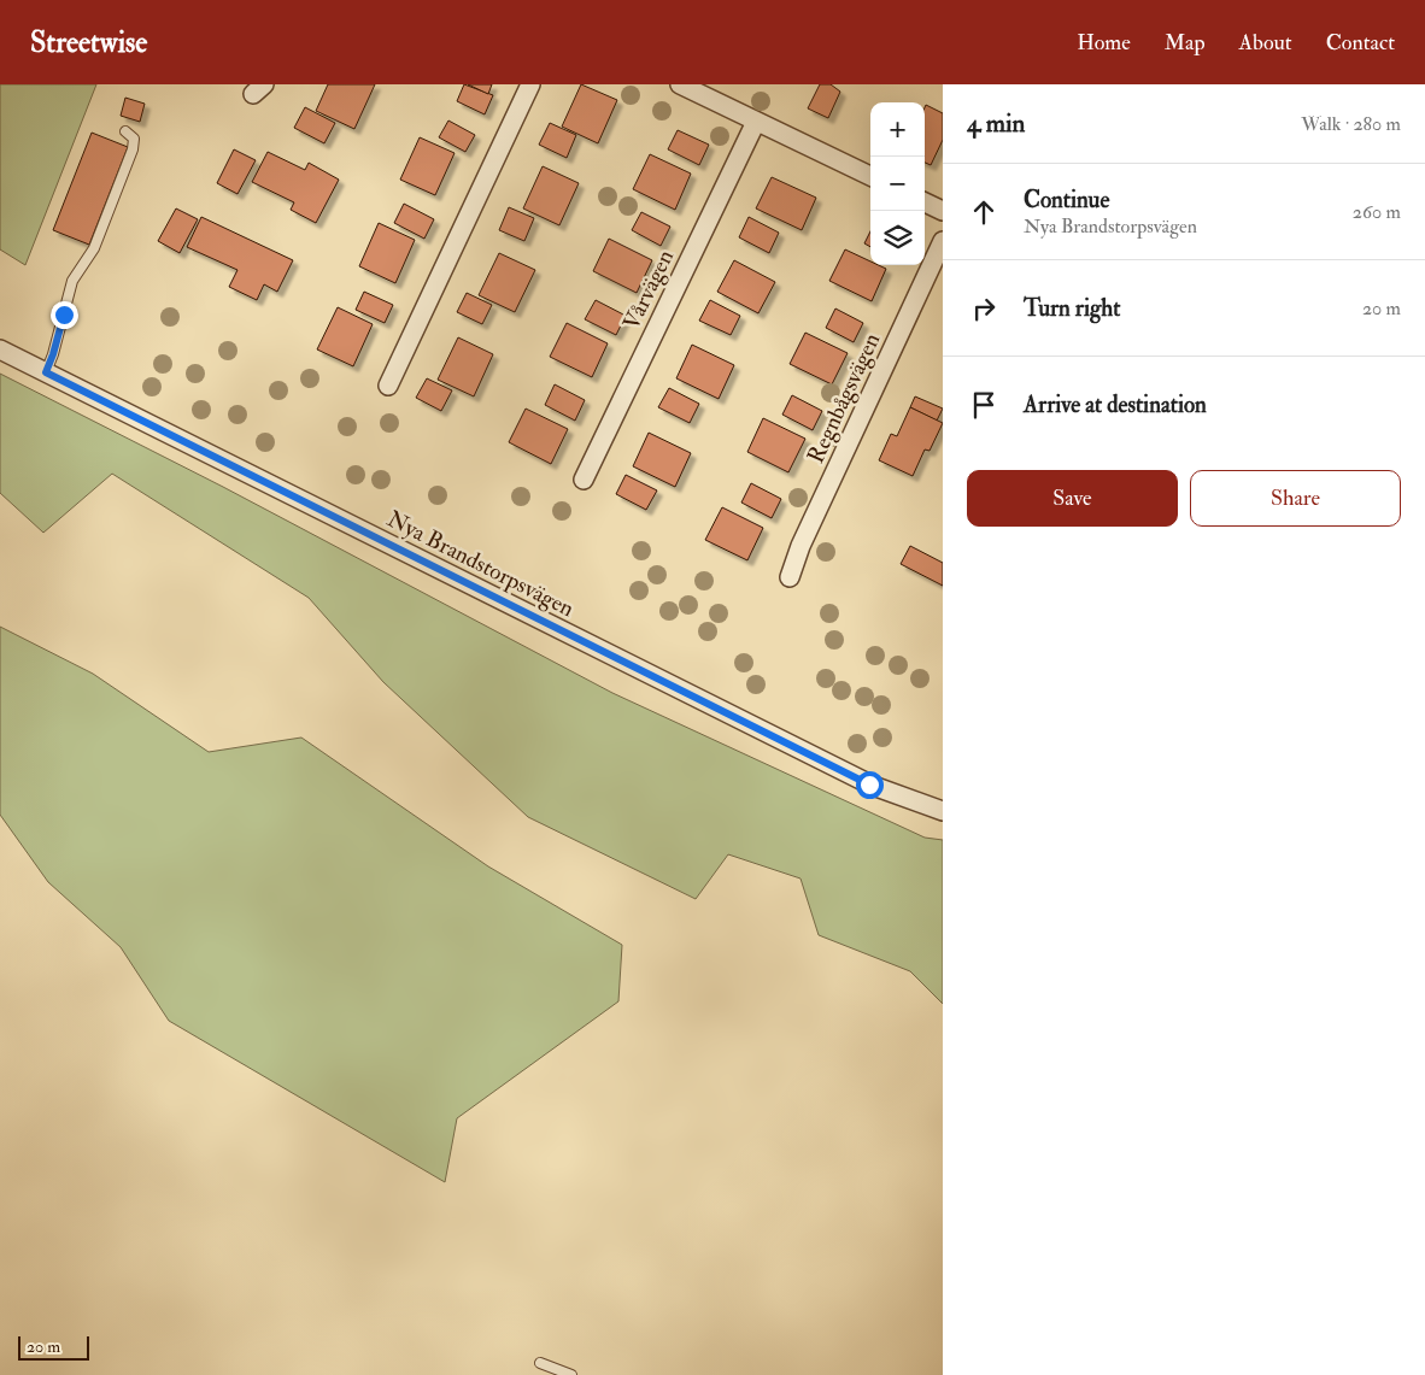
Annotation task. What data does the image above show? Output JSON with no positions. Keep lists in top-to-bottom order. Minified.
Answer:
{"streets":{"street":["Vårvägen","Regnbågsvägen","Nya Brandstorpsvägen"]},"scale_bar":"20 m","page":{"header":"Streetwise","nav":["Home","Map","About","Contact"],"heading":["4 min","Walk · 280 m"],"map_buttons":["+","−"],"list":[["Continue","Nya Brandstorpsvägen","260 m"],["Turn right","20 m"],"Arrive at destination"],"buttons":["Save","Share"],"scale":"20 m"}}
